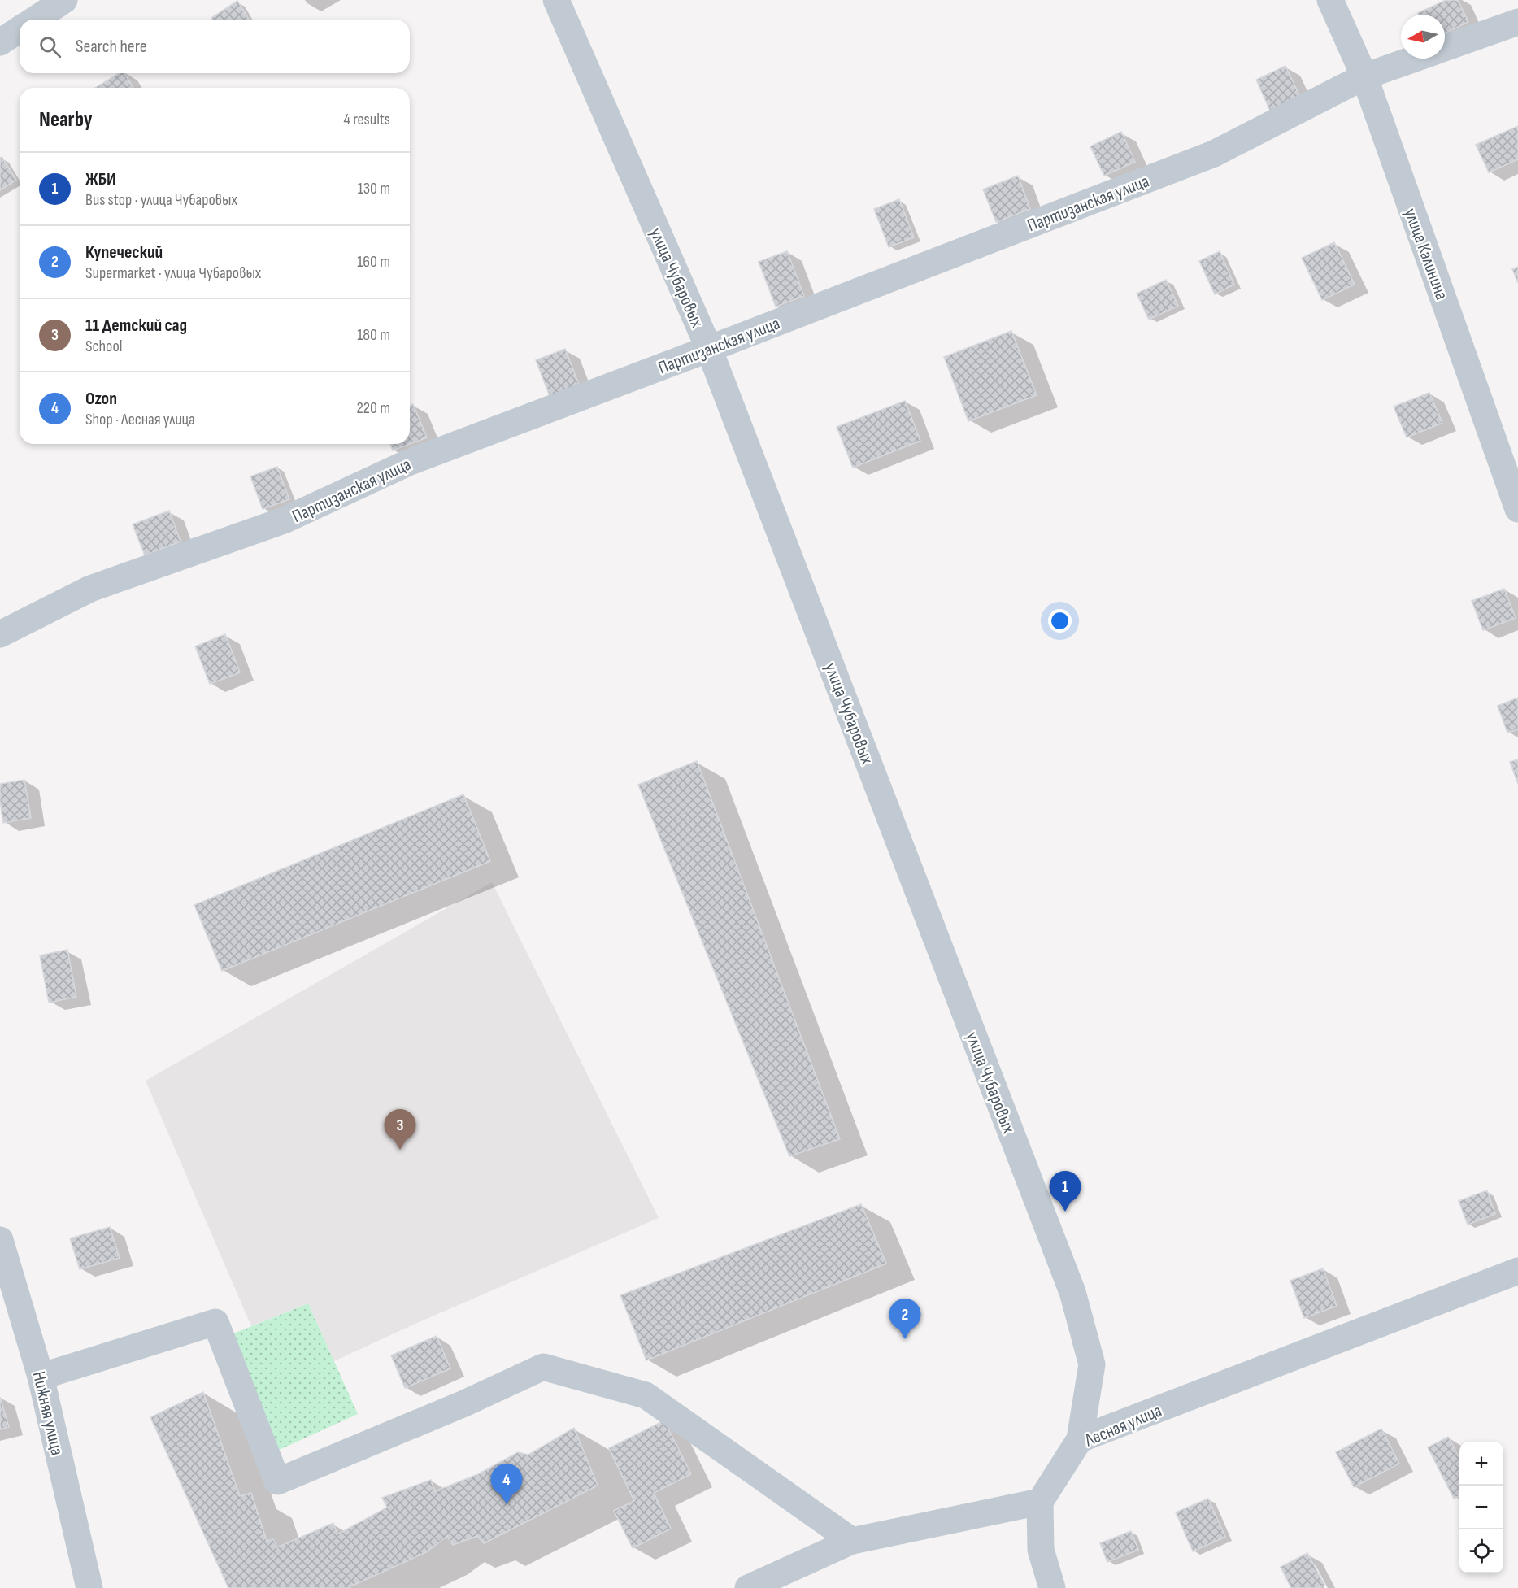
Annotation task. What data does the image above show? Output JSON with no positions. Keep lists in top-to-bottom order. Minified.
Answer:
{"streets":{"street":["Партизанская улица","улица Калинина","улица Чубаровых","Нижняя улица","Лесная улица"]},"crossings":[["Партизанская улица","улица Калинина"],["Партизанская улица","улица Чубаровых"],["улица Чубаровых","Лесная улица"]],"north":"left","page":{"search":"Search here","heading":["Nearby","4 results"],"list":[{"mark":"1","name":"ЖБИ","note":"Bus stop · улица Чубаровых","value":"130 m"},{"mark":"2","name":"Купеческий","note":"Supermarket · улица Чубаровых","value":"160 m"},{"mark":"3","name":"11 Детский сад","note":"School","value":"180 m"},{"mark":"4","name":"Ozon","note":"Shop · Лесная улица","value":"220 m"}],"pins":["3","1","2","4"],"map_buttons":["+","−"]}}
